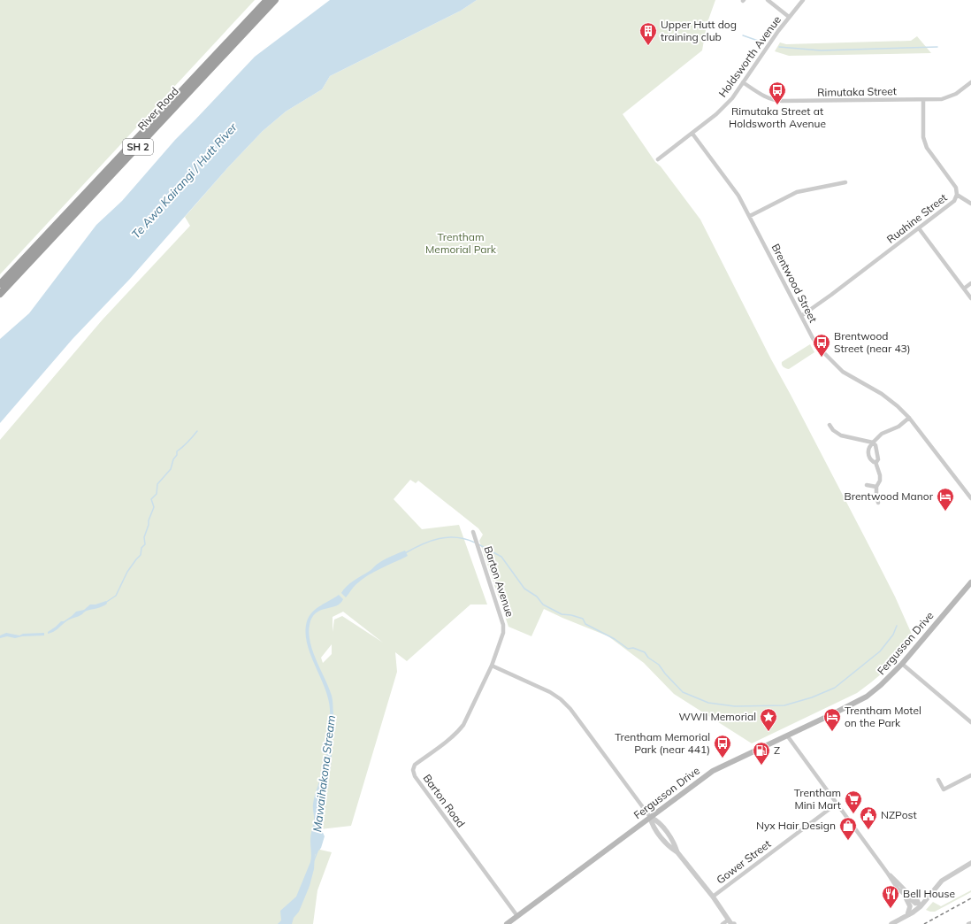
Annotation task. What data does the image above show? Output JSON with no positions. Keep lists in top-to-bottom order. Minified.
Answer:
{"streets":{"highway":["River Road","SH 2"],"main road":["Fergusson Drive"],"street":["Holdsworth Avenue","Rimutaka Street","Ruahine Street","Brentwood Street","Barton Avenue","Barton Road","Gower Street"]},"crossings":[["Holdsworth Avenue","Rimutaka Street"],["Holdsworth Avenue","Brentwood Street"],["Rimutaka Street","Ruahine Street"],["Ruahine Street","Brentwood Street"],["Barton Avenue","Barton Road"],["Fergusson Drive","Barton Road"]],"water":["Te Awa Kairangi / Hutt River","Mawaihakona Stream"],"parks":["Trentham Memorial Park"],"places":{"building":["Upper Hutt dog training club"],"bus stop":["Rimutaka Street at Holdsworth Avenue","Brentwood Street (near 43)","Trentham Memorial Park (near 441)"],"hotel":["Brentwood Manor","Trentham Motel on the Park"],"place":["WWII Memorial"],"fuel station":["Z"],"supermarket":["Trentham Mini Mart"],"public building":["NZPost"],"shop":["Nyx Hair Design"],"restaurant":["Bell House"]}}
